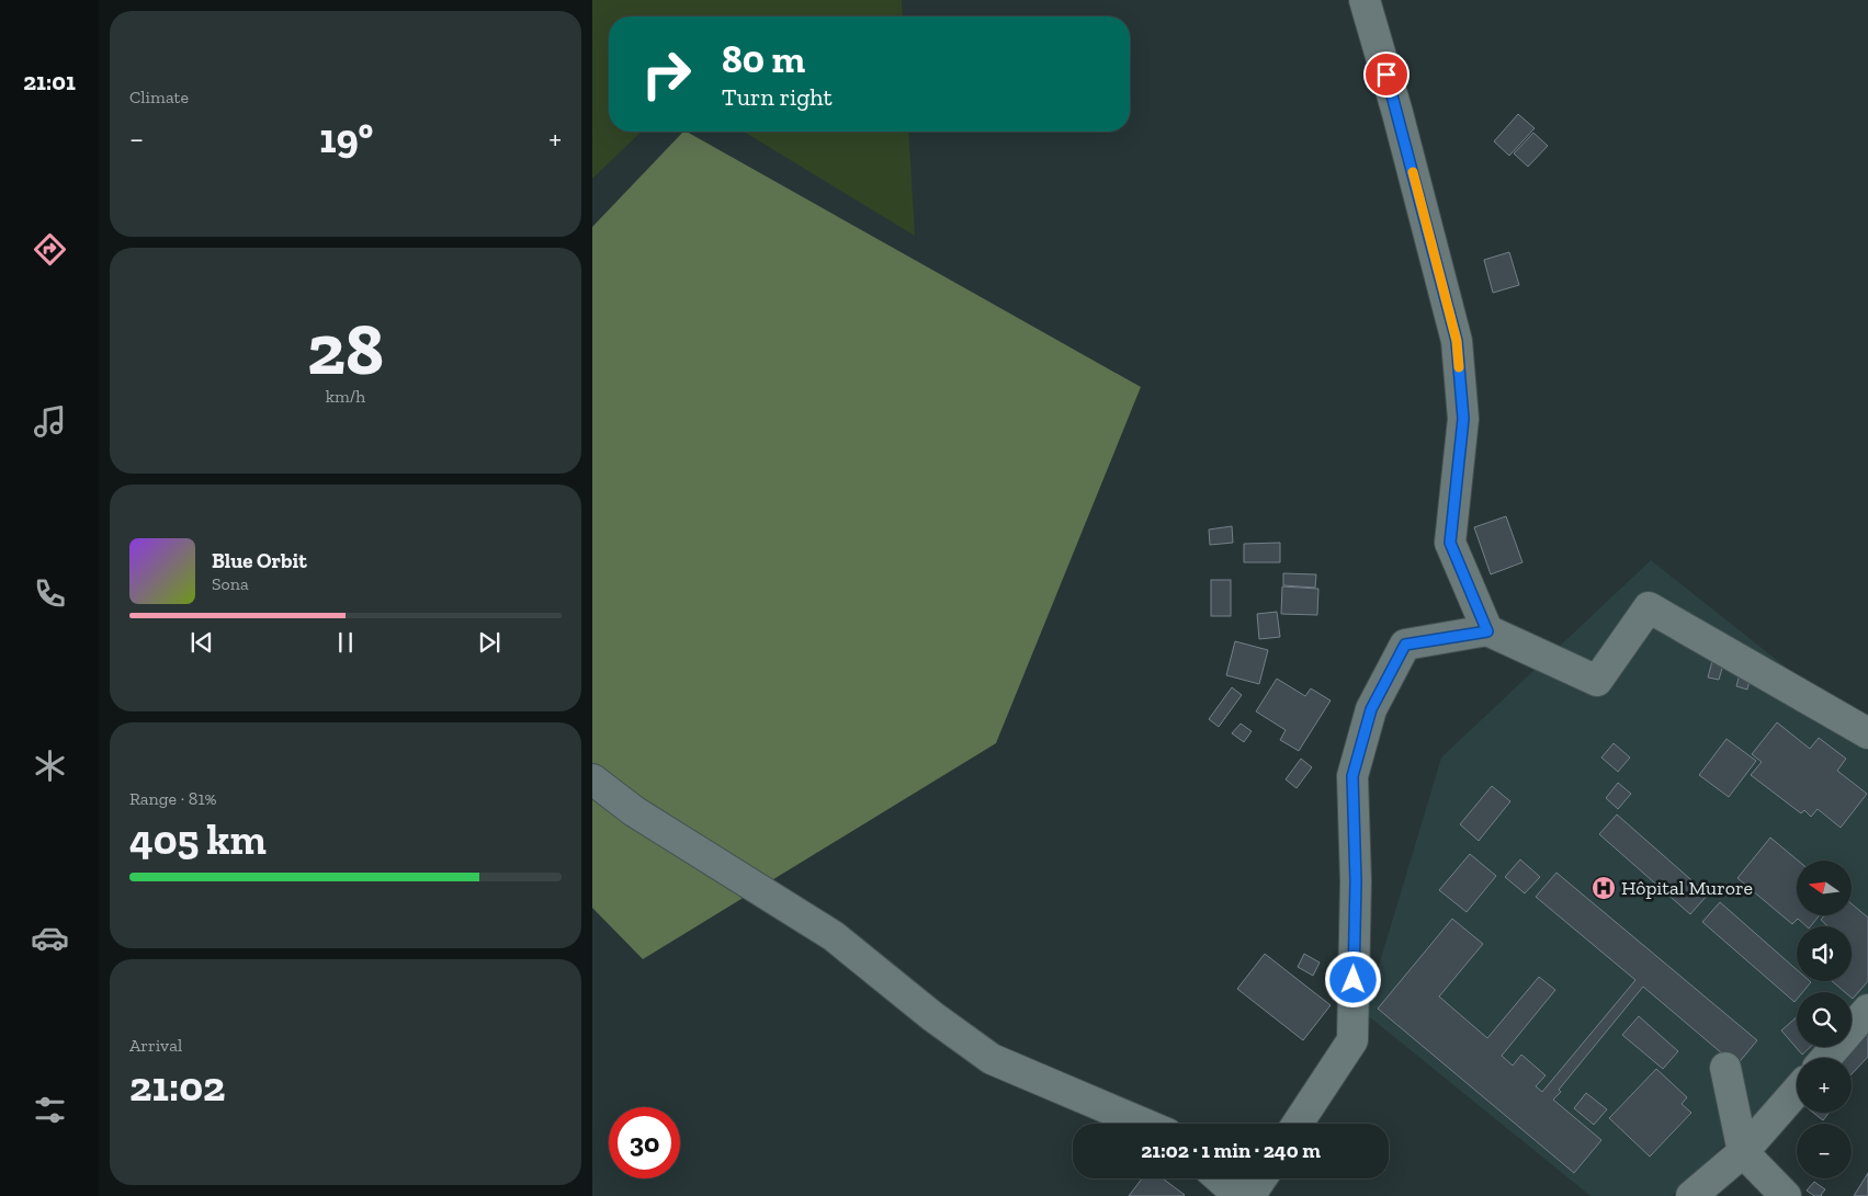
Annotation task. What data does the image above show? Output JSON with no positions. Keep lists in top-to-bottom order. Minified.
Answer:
{"places":{"hospital":["Hôpital Murore"]},"north":"left","page":{"tabs":"21:01","tile":["Climate",["28","km/h"],["Range · 81%","405 km"],["Arrival","21:02"]],"turn":["80 m","Turn right"],"heat":["−","19°","+"],"song":["Blue Orbit","Sona"],"map_buttons":["+","−"],"limit":"30","trip":"21:02 · 1 min · 240 m"}}
